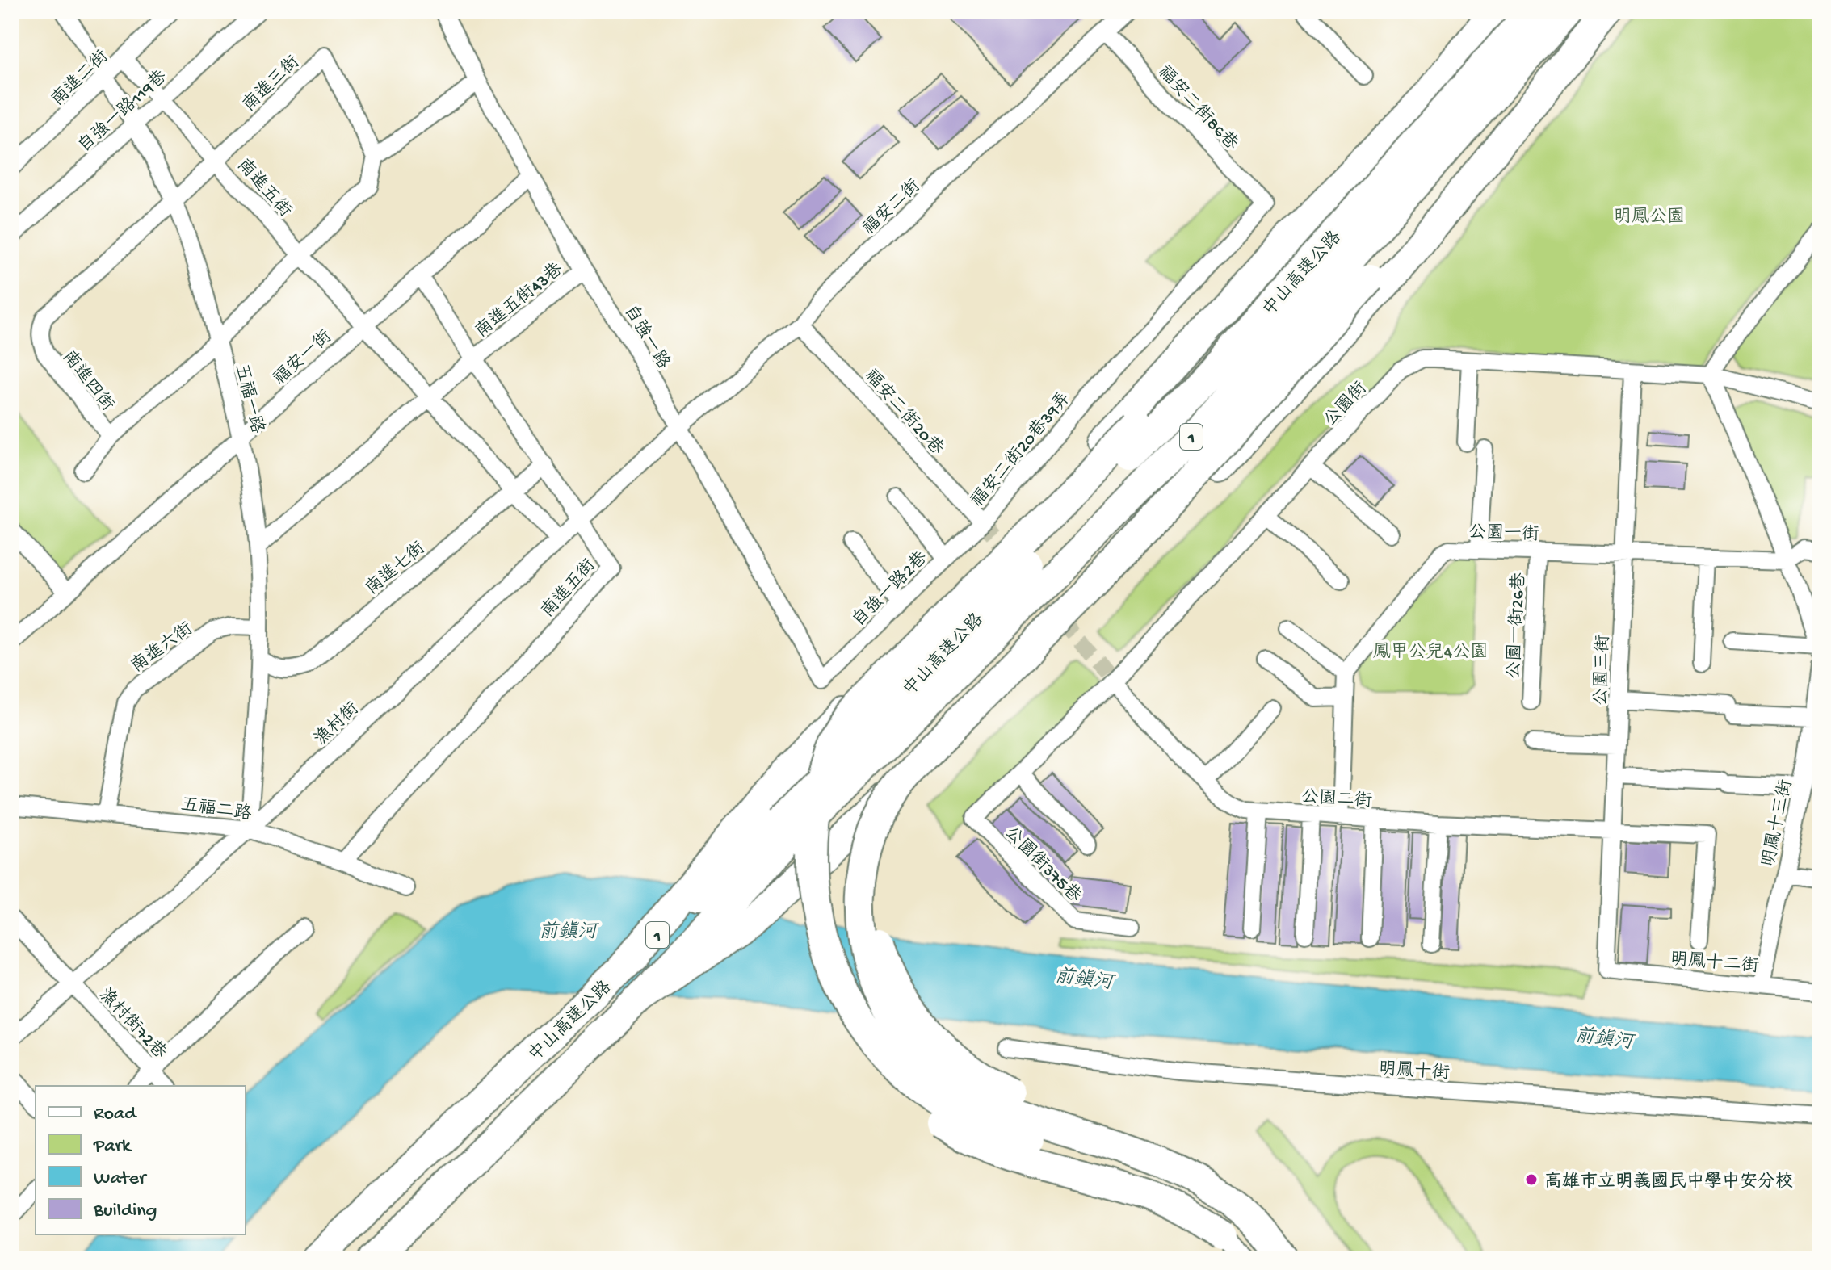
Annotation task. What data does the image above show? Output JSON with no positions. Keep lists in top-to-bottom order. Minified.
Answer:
{"streets":{"highway":["中山高速公路","1"],"street":["南進二街","南進三街","福安二街86巷","自強一路119巷","南進五街","福安二街","南進五街43巷","自強一路","福安一街","南進四街","五福一路","公園街","福安二街20巷","福安二街20巷39弄","公園一街","南進七街","自強一路2巷","公園一街26巷","南進六街","公園三街","漁村街","公園二街","五福二路","明鳳十三街","公園街375巷","明鳳十二街","漁村街72巷","明鳳十街"]},"crossings":[["南進二街","南進五街"],["南進二街","五福一路"],["南進三街","南進五街"],["南進三街","南進四街"],["福安二街86巷","福安二街"],["福安二街86巷","福安二街20巷39弄"],["自強一路119巷","南進五街"],["自強一路119巷","五福一路"],["南進五街","南進五街43巷"],["南進五街","福安一街"],["南進五街","南進四街"],["南進五街","南進七街"],["南進五街","漁村街"],["南進五街","五福二路"],["福安二街","自強一路"],["福安二街","福安二街20巷"],["福安二街","漁村街"],["南進五街43巷","自強一路"],["自強一路","福安一街"],["自強一路","自強一路2巷"],["自強一路","漁村街"],["福安一街","五福一路"],["南進四街","五福一路"],["五福一路","南進七街"],["五福一路","南進六街"],["五福一路","漁村街"],["五福一路","五福二路"],["公園街","公園三街"],["公園街","公園二街"],["公園街","公園街375巷"],["福安二街20巷","福安二街20巷39弄"],["福安二街20巷","自強一路2巷"],["福安二街20巷39弄","自強一路2巷"],["公園一街","公園一街26巷"],["公園一街","公園三街"],["南進六街","五福二路"],["公園三街","公園二街"],["公園三街","明鳳十二街"],["漁村街","五福二路"],["漁村街","漁村街72巷"],["明鳳十三街","明鳳十二街"]],"water":["前鎮河"],"parks":["明鳳公園","鳳甲公兒4公園"],"places":["高雄市立明義國民中學中安分校"],"legend":["Road","Park","Water","Building"]}
